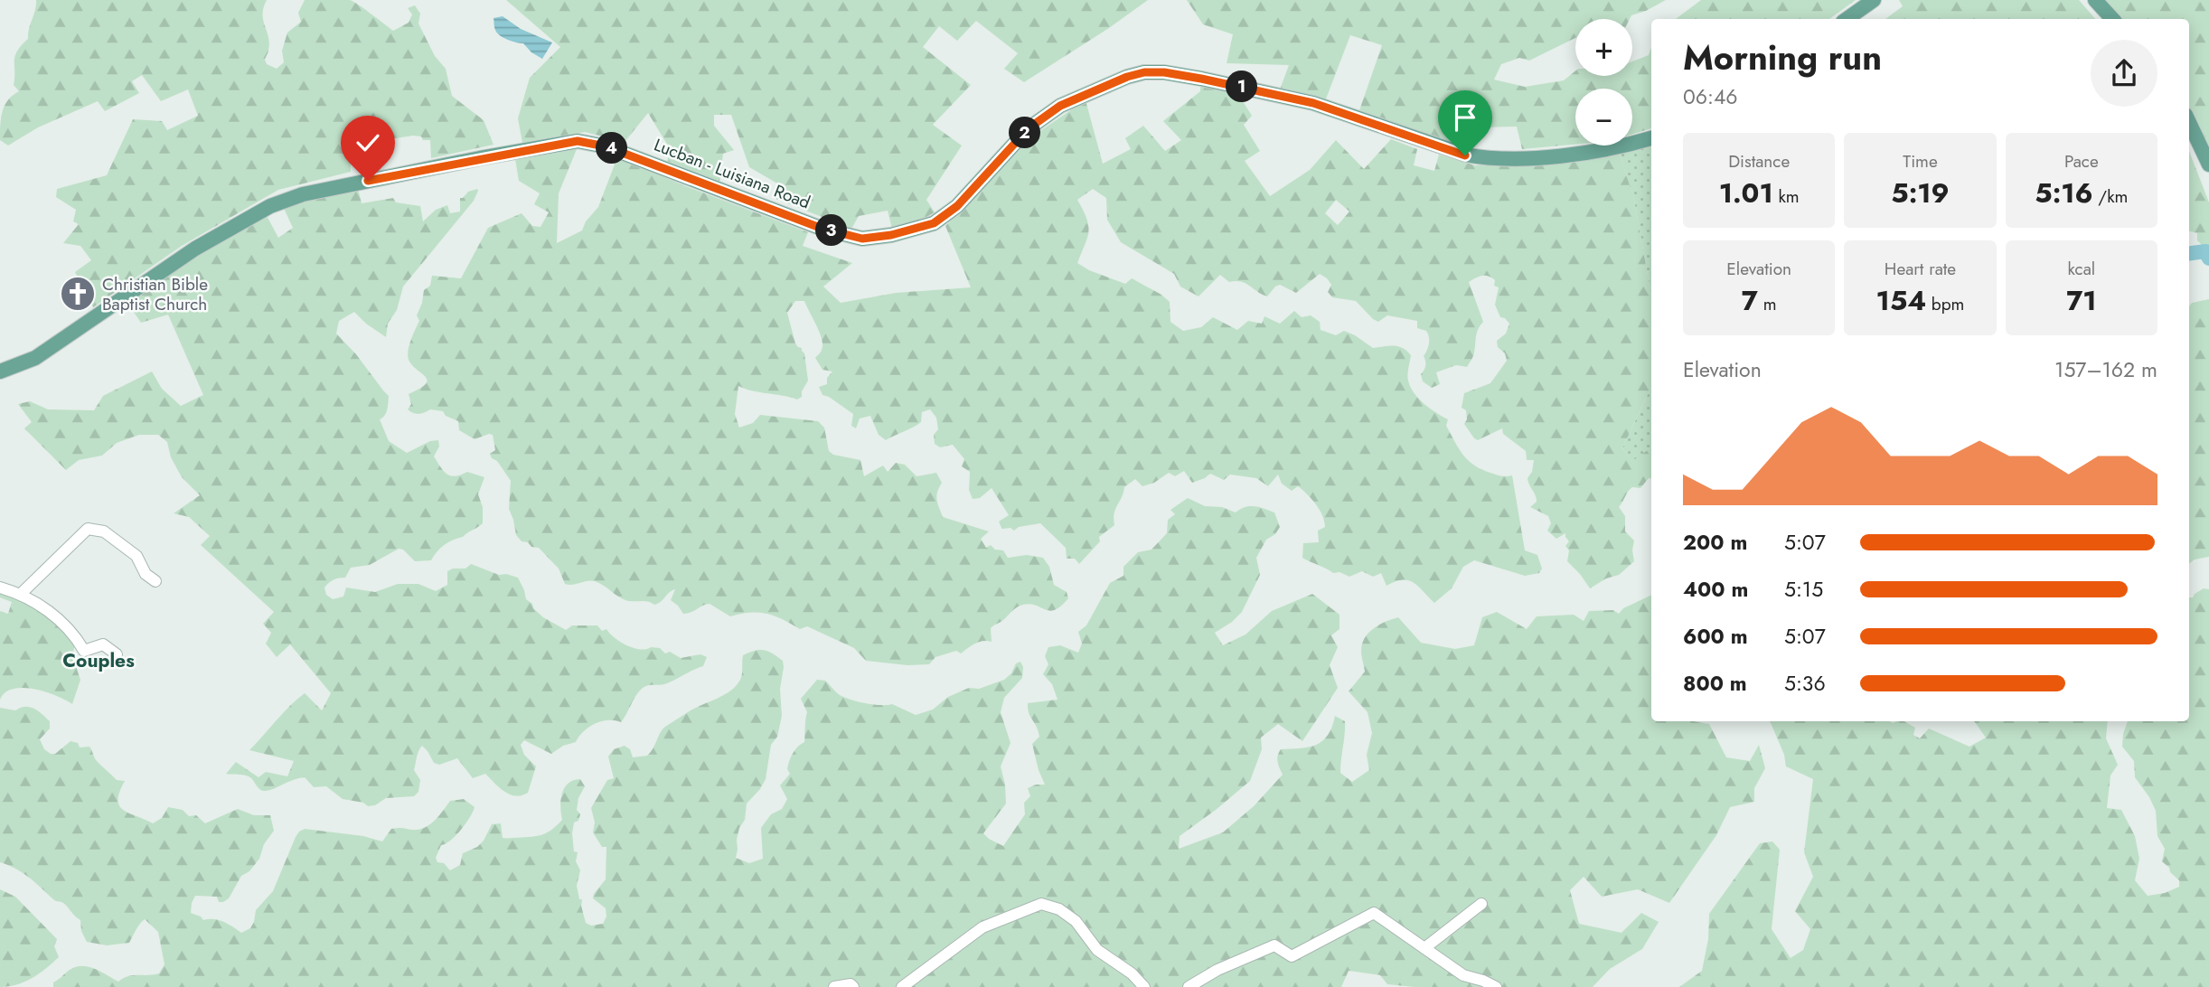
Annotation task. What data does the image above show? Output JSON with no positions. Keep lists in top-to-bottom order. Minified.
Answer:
{"streets":{"main road":["Lucban - Luisiana Road"]},"districts":["Couples"],"places":{"church":["Christian Bible Baptist Church"]},"page":{"map_buttons":["+","−"],"heading":["Morning run","06:46"],"pins":["1","2","4","3"],"stats":[["Distance","1.01 km"],["Time","5:19"],["Pace","5:16 /km"],["Elevation","7 m"],["Heart rate","154 bpm"],["kcal","71"]],"chart":["Elevation","157–162 m"],"list":[{"name":"200 m","note":"5:07"},{"name":"400 m","note":"5:15"},{"name":"600 m","note":"5:07"},{"name":"800 m","note":"5:36"}]}}
